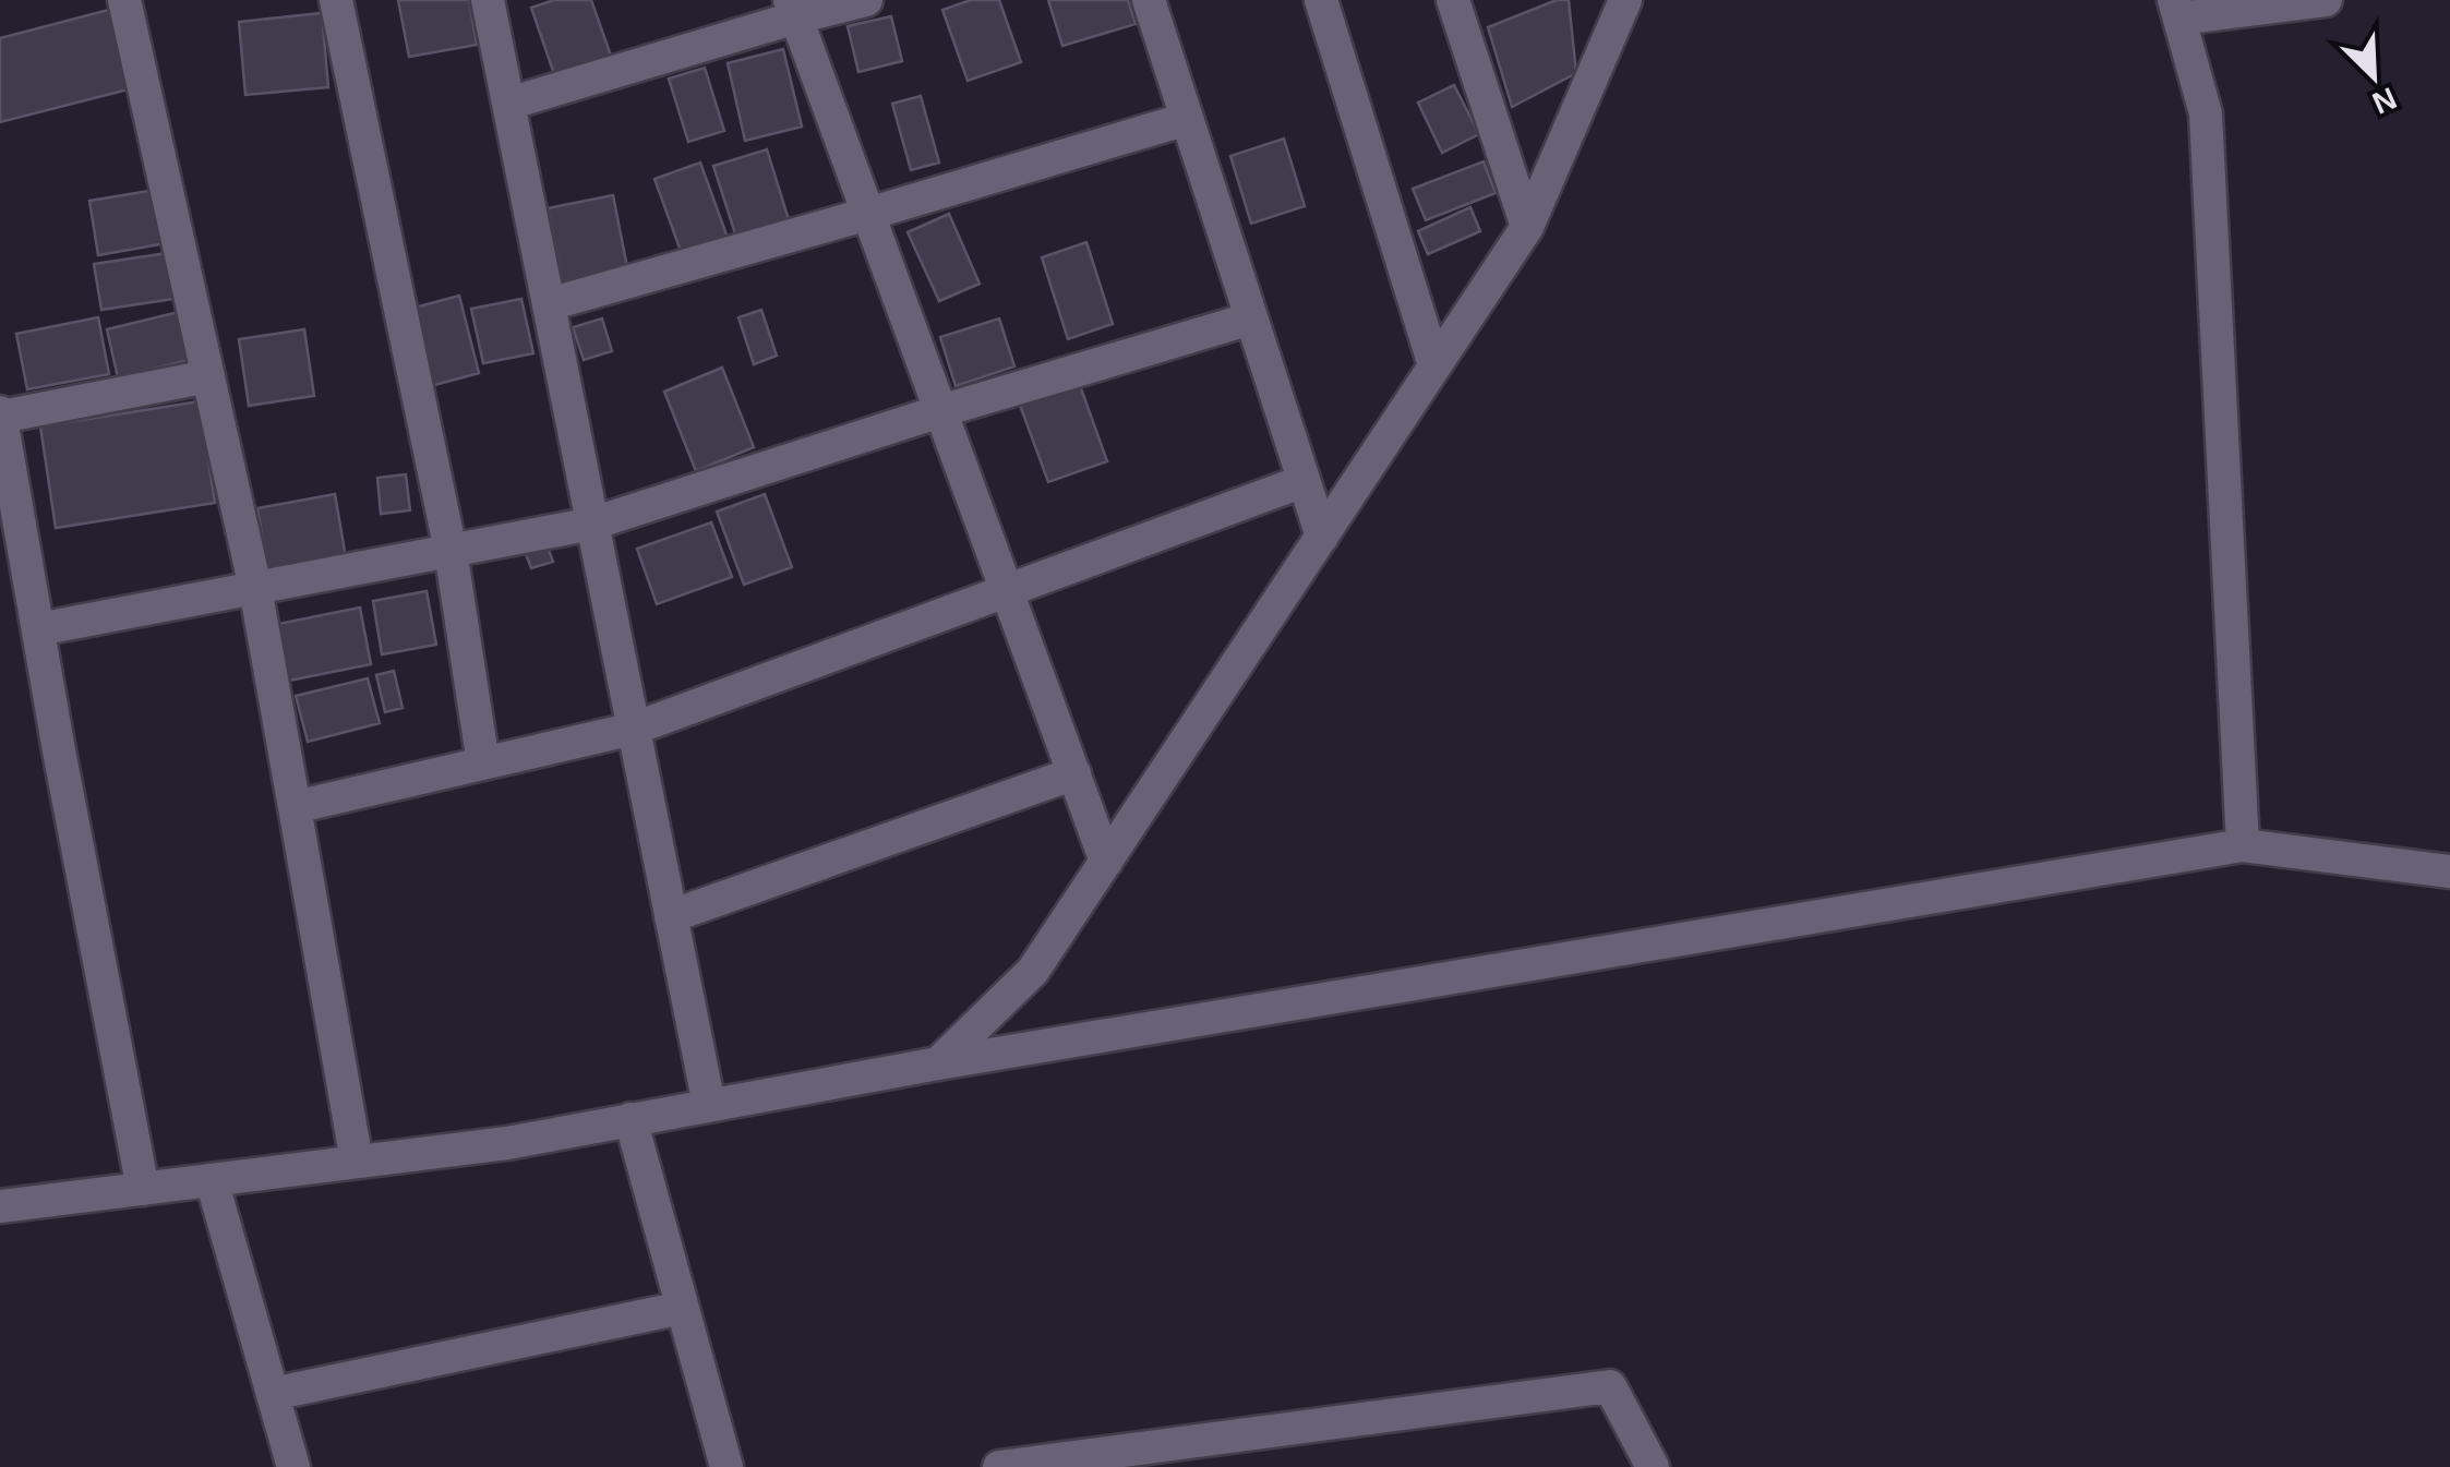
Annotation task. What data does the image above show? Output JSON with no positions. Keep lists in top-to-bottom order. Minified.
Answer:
{"north":"bottom right"}
